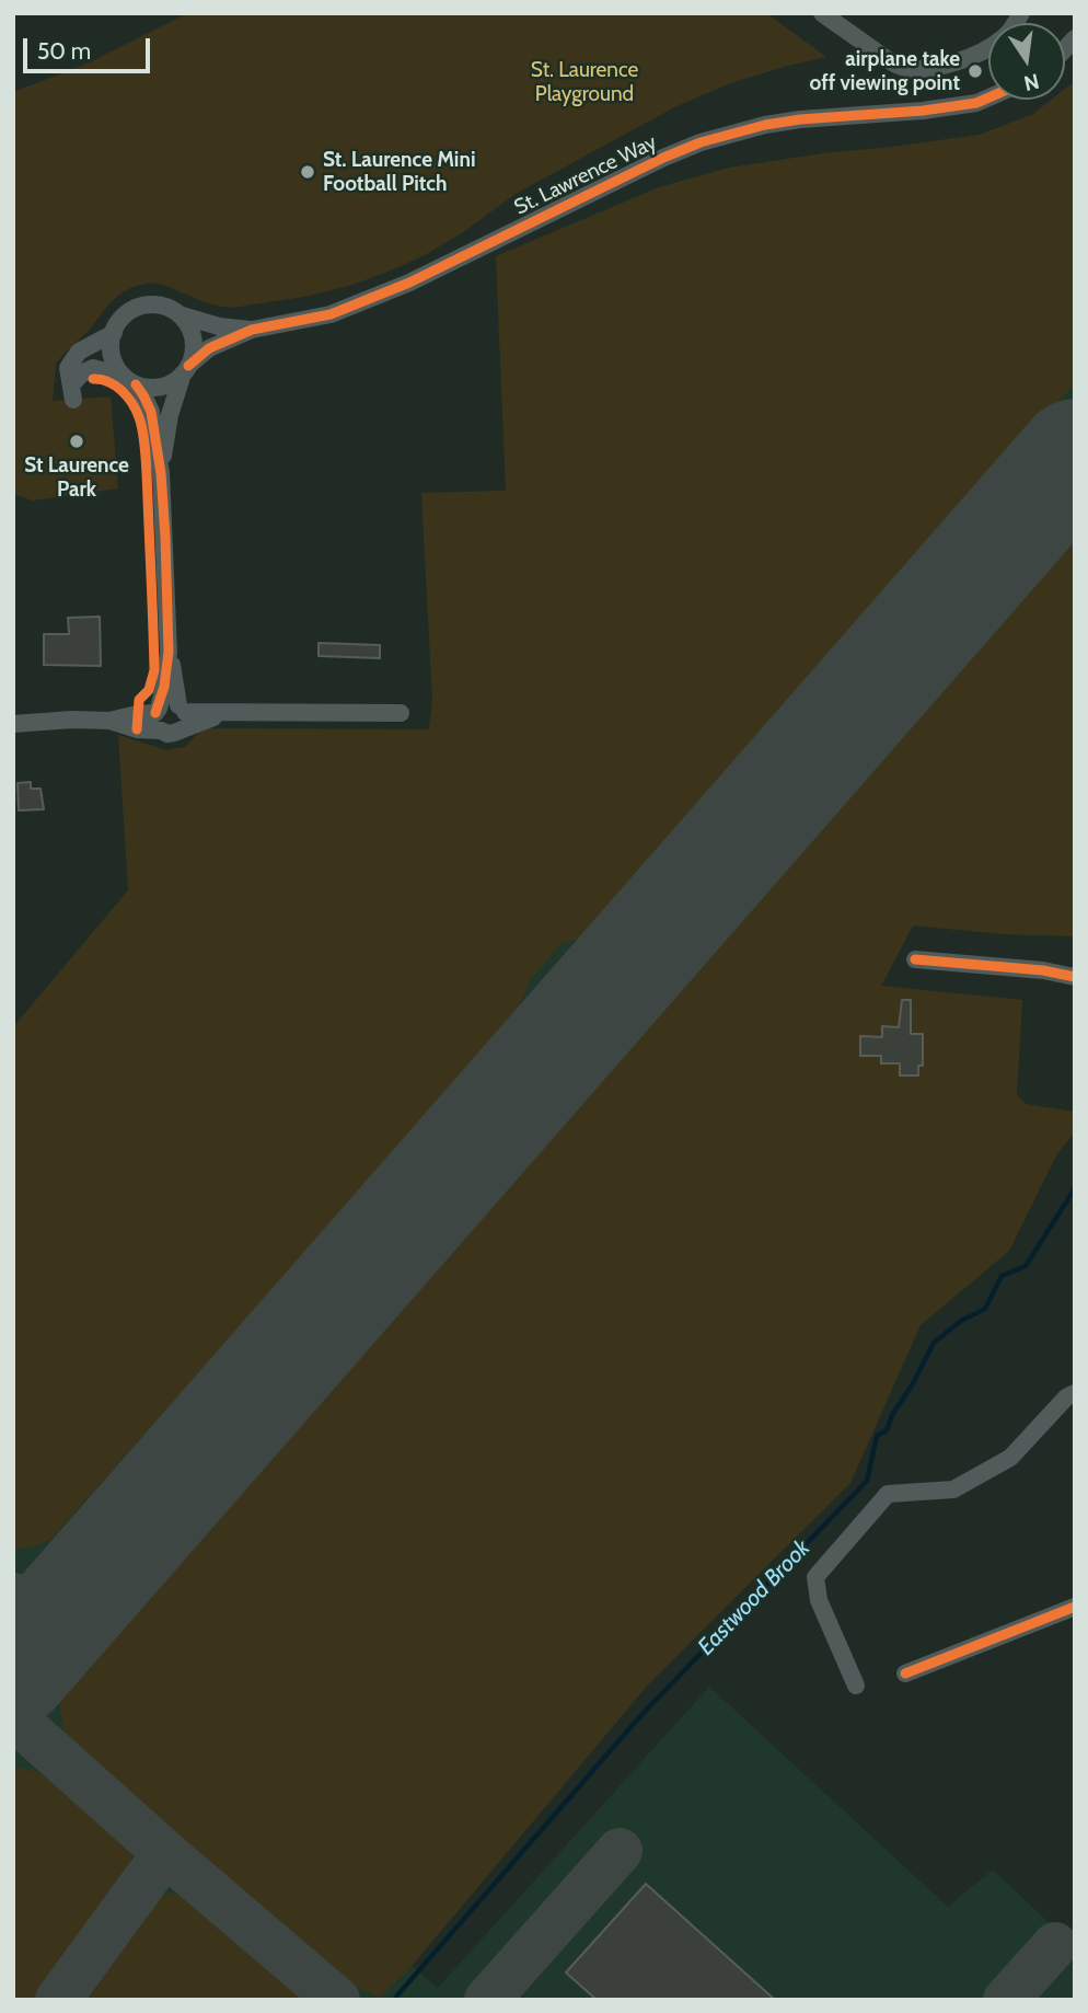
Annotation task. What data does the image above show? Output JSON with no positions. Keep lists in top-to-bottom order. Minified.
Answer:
{"streets":{"street":["St. Lawrence Way"]},"water":["Eastwood Brook"],"parks":["St. Laurence Playground"],"places":["airplane take off viewing point","St. Laurence Mini Football Pitch","St Laurence Park"],"scale_bar":"50 m","north":"bottom"}
